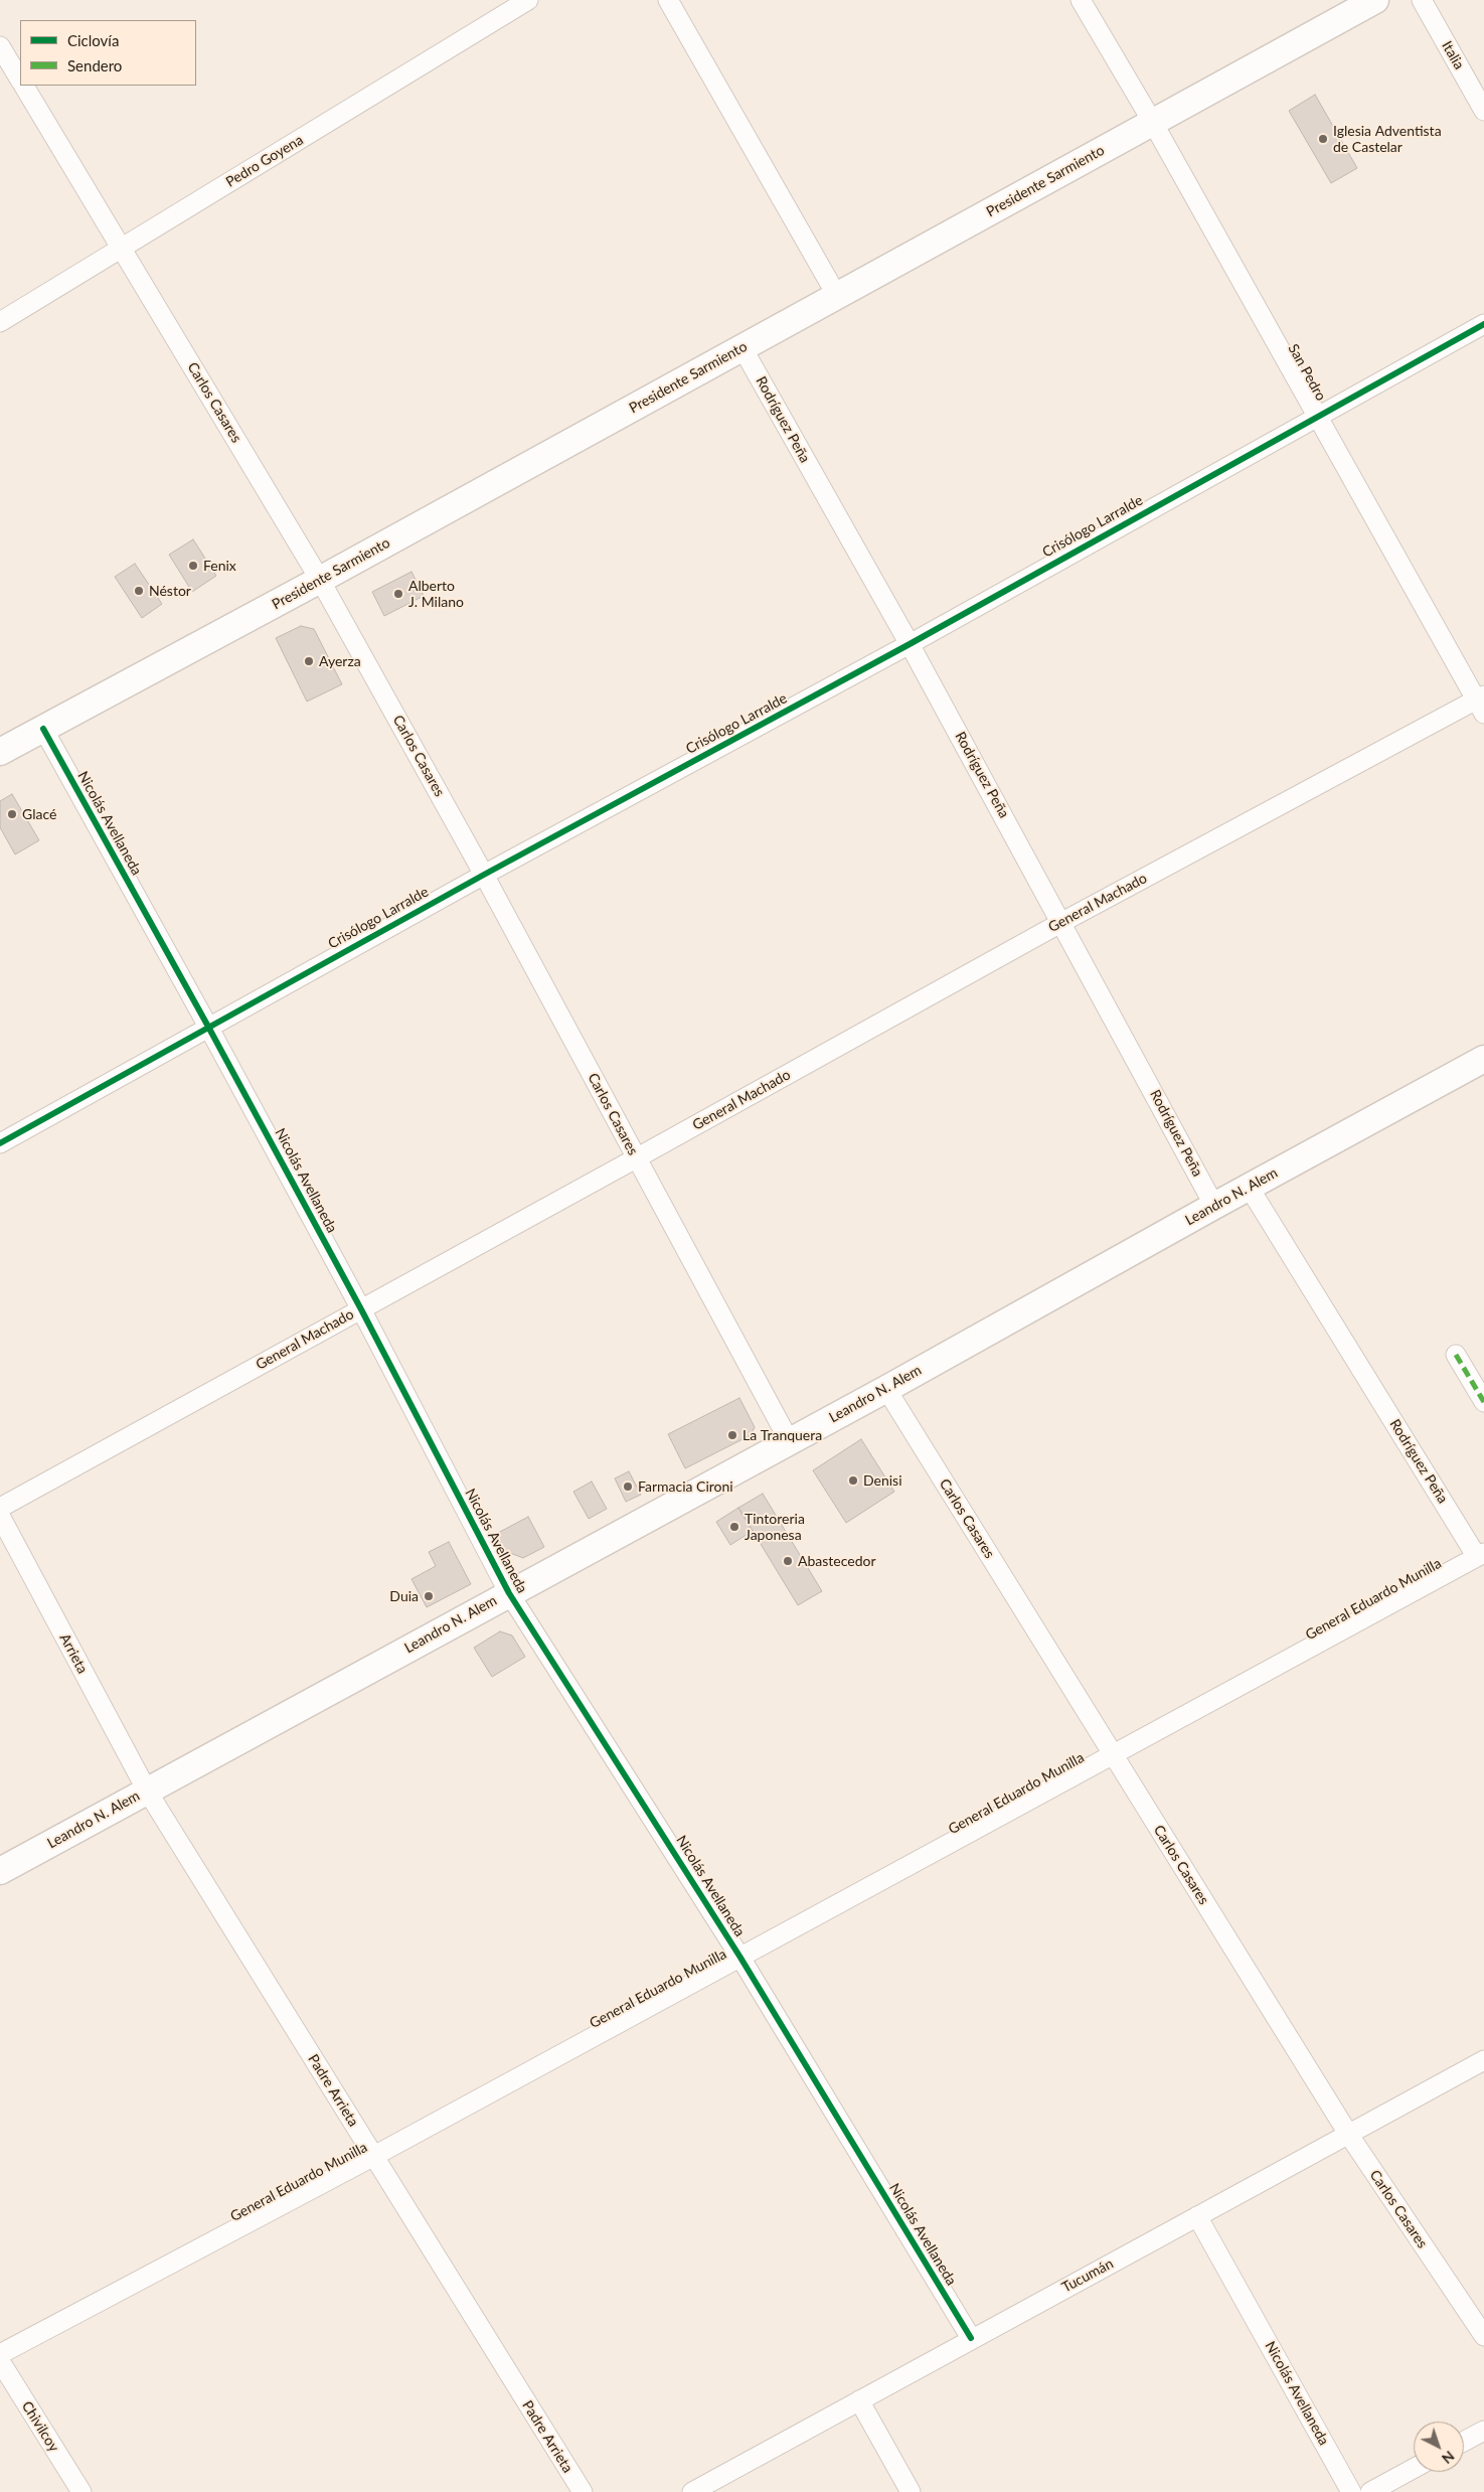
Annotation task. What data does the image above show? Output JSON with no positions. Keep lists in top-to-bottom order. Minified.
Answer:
{"streets":{"street":["Italia","Pedro Goyena","Presidente Sarmiento","San Pedro","Carlos Casares","Rodríguez Peña","Crisólogo Larralde","Nicolás Avellaneda","General Machado","Leandro N. Alem","General Eduardo Munilla","Arrieta","Padre Arrieta","Tucumán","Chivilcoy"]},"crossings":[["Pedro Goyena","Carlos Casares"],["Presidente Sarmiento","San Pedro"],["Presidente Sarmiento","Carlos Casares"],["Presidente Sarmiento","Rodríguez Peña"],["Presidente Sarmiento","Nicolás Avellaneda"],["San Pedro","Crisólogo Larralde"],["San Pedro","General Machado"],["Carlos Casares","Crisólogo Larralde"],["Carlos Casares","General Machado"],["Carlos Casares","Leandro N. Alem"],["Carlos Casares","General Eduardo Munilla"],["Carlos Casares","Tucumán"],["Rodríguez Peña","Crisólogo Larralde"],["Rodríguez Peña","General Machado"],["Rodríguez Peña","Leandro N. Alem"],["Rodríguez Peña","General Eduardo Munilla"],["Crisólogo Larralde","Nicolás Avellaneda"],["Nicolás Avellaneda","General Machado"],["Nicolás Avellaneda","Leandro N. Alem"],["Nicolás Avellaneda","General Eduardo Munilla"],["Nicolás Avellaneda","Tucumán"],["Leandro N. Alem","Arrieta"],["Leandro N. Alem","Padre Arrieta"],["General Eduardo Munilla","Padre Arrieta"],["Arrieta","Padre Arrieta"]],"places":["Iglesia Adventista de Castelar","Fenix","Néstor","Alberto J. Milano","Ayerza","Glacé","La Tranquera","Denisi","Farmacia Cironi","Tintoreria Japonesa","Abastecedor","Duia"],"legend":["Ciclovía","Sendero"],"north":"bottom right"}
